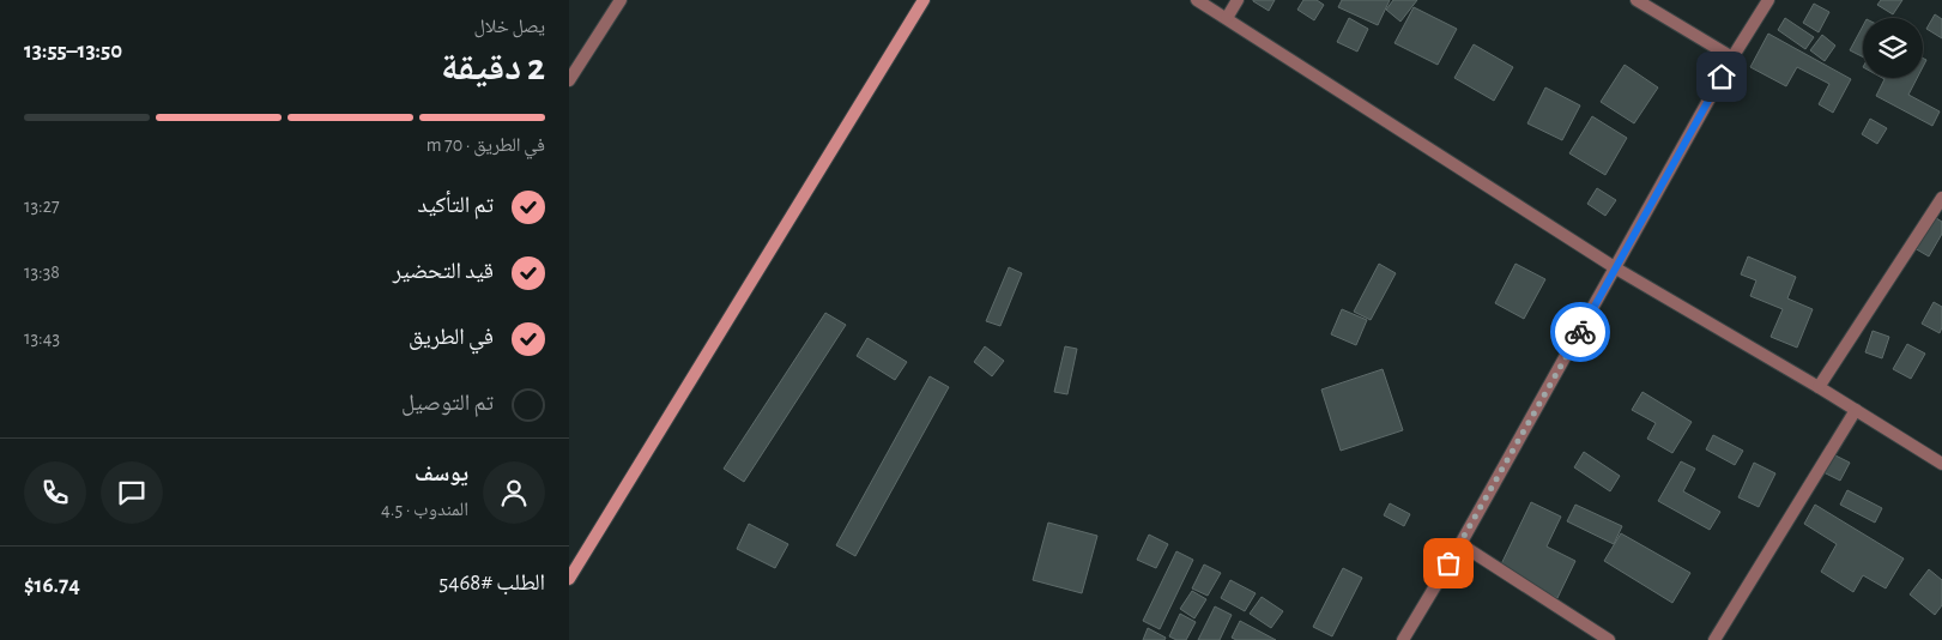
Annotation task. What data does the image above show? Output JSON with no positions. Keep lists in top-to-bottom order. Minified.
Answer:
{"page":{"heading":["2 دقيقة","يصل خلال","13:50–13:55"],"panel":["يوسف","المندوب · 4.5","الطلب #5468","$16.74"],"bar":"في الطريق · 70 m","list":[["تم التأكيد","13:27"],["قيد التحضير","13:38"],["في الطريق","13:43"],"تم التوصيل"]}}
